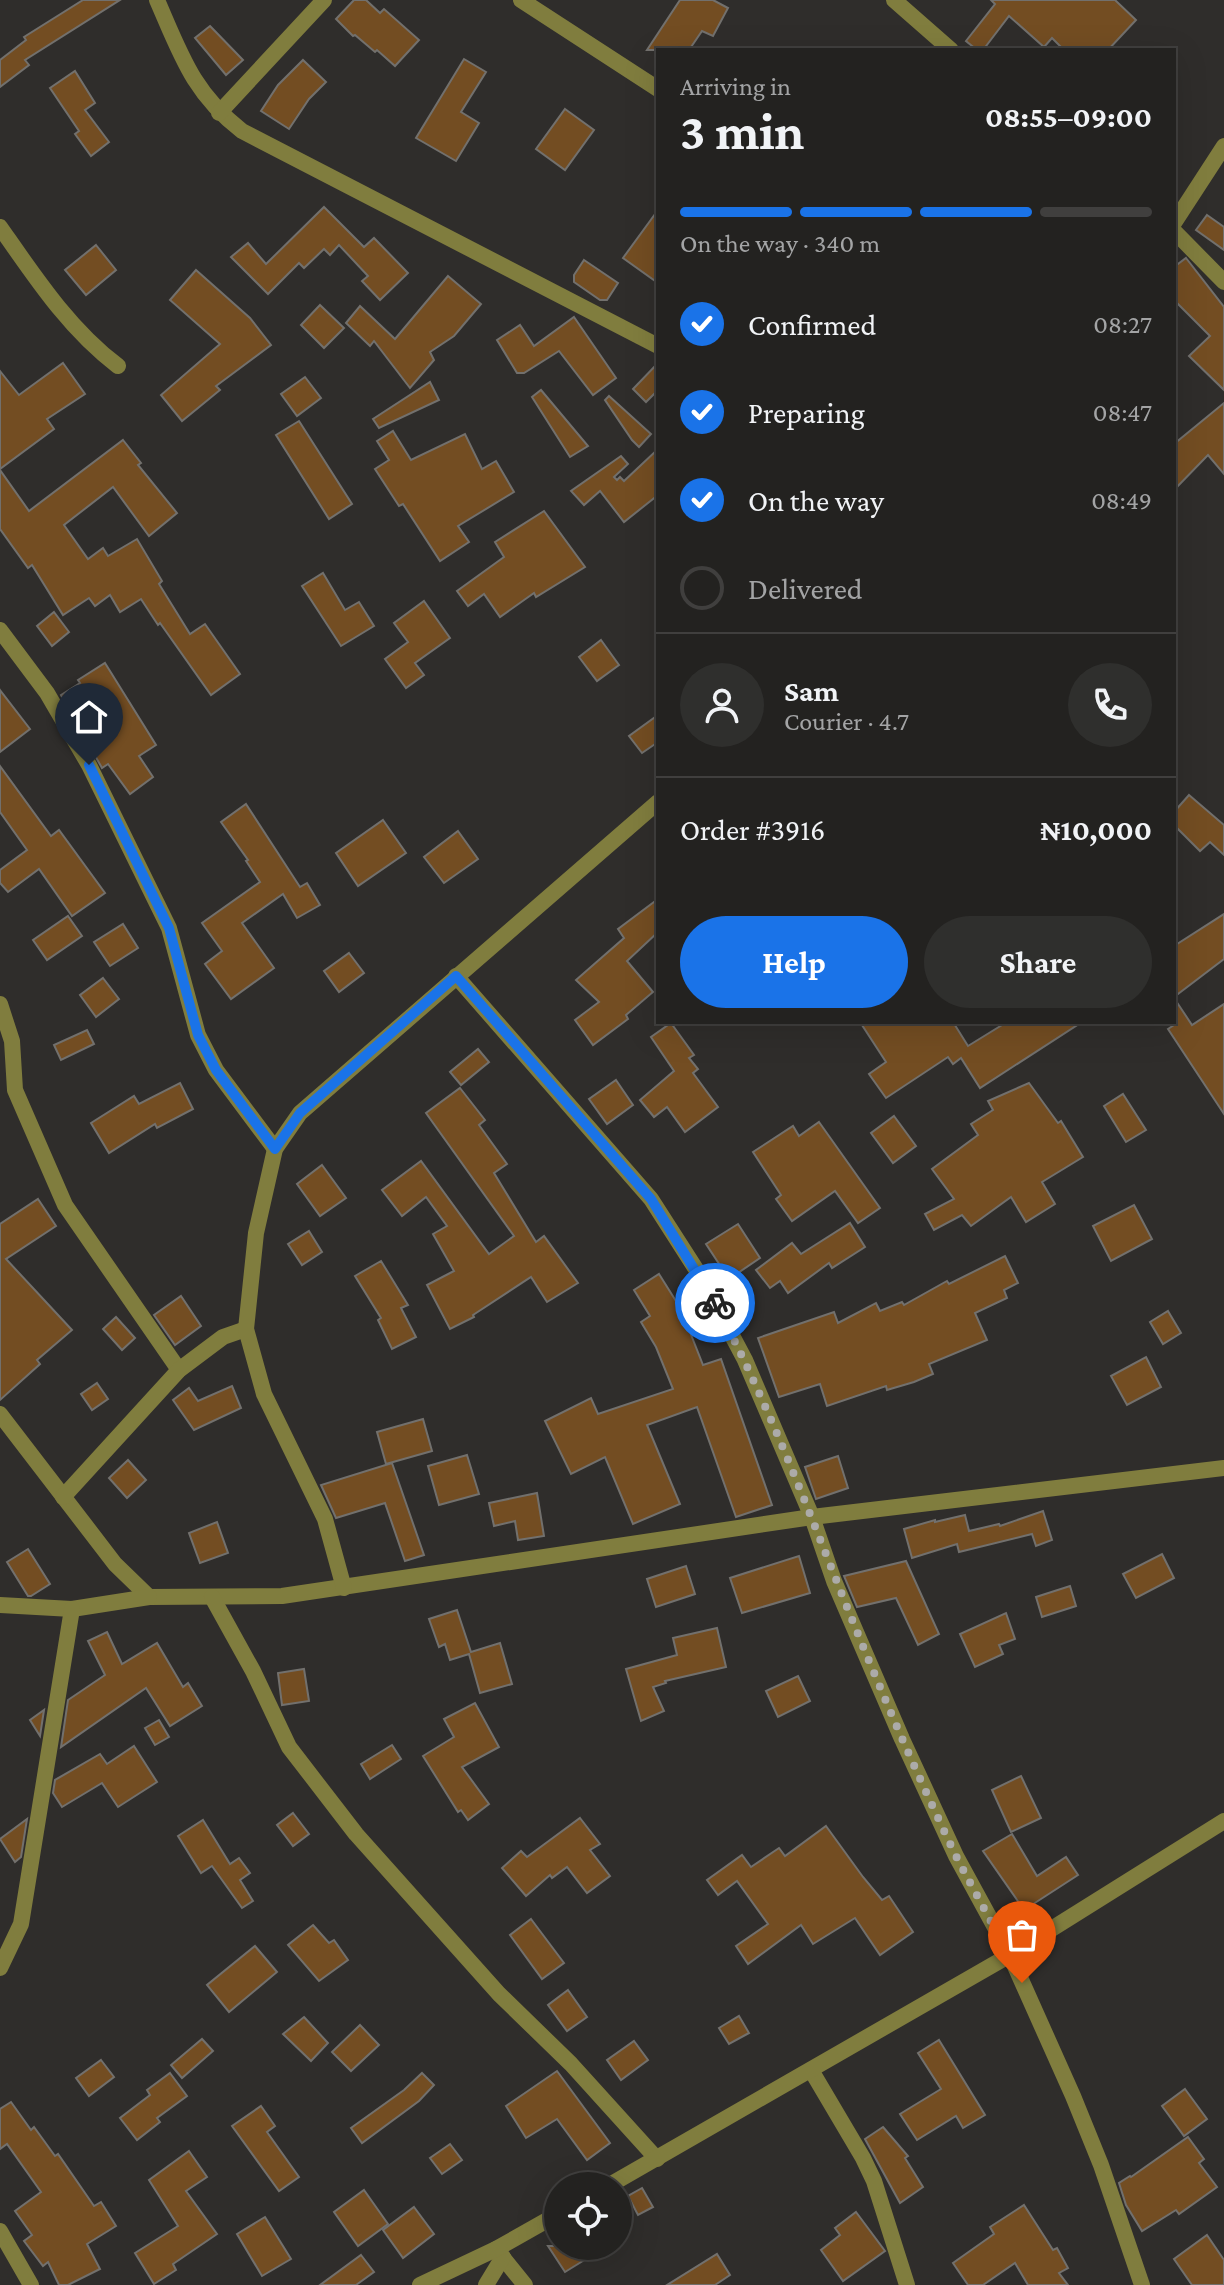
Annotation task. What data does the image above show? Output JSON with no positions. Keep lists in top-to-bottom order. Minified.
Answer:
{"page":{"heading":["3 min","Arriving in","08:55–09:00"],"panel":["Sam","Courier · 4.7","Order #3916","₦10,000"],"bar":"On the way · 340 m","list":[["Confirmed","08:27"],["Preparing","08:47"],["On the way","08:49"],"Delivered"],"buttons":["Help","Share"]}}
